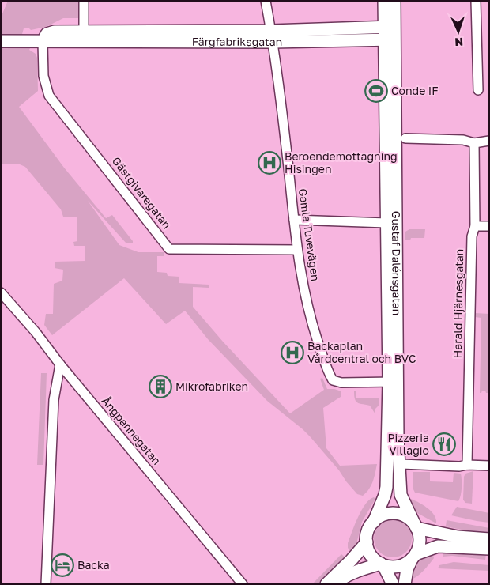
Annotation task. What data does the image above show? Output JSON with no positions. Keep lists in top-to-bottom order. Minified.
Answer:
{"streets":{"street":["Färgfabriksgatan","Gästgivaregatan","Gamla Tuvevägen","Gustaf Dalénsgatan","Harald Hjärnesgatan","Ångpannegatan"]},"crossings":[["Färgfabriksgatan","Gästgivaregatan"],["Färgfabriksgatan","Gamla Tuvevägen"],["Färgfabriksgatan","Gustaf Dalénsgatan"],["Gästgivaregatan","Gamla Tuvevägen"],["Gamla Tuvevägen","Gustaf Dalénsgatan"]],"places":{"sports":["Conde IF"],"hospital":["Beroendemottagning Hisingen","Backaplan Vårdcentral och BVC"],"building":["Mikrofabriken"],"restaurant":["Pizzeria Villagio"],"hotel":["Backa"]},"north":"bottom"}
